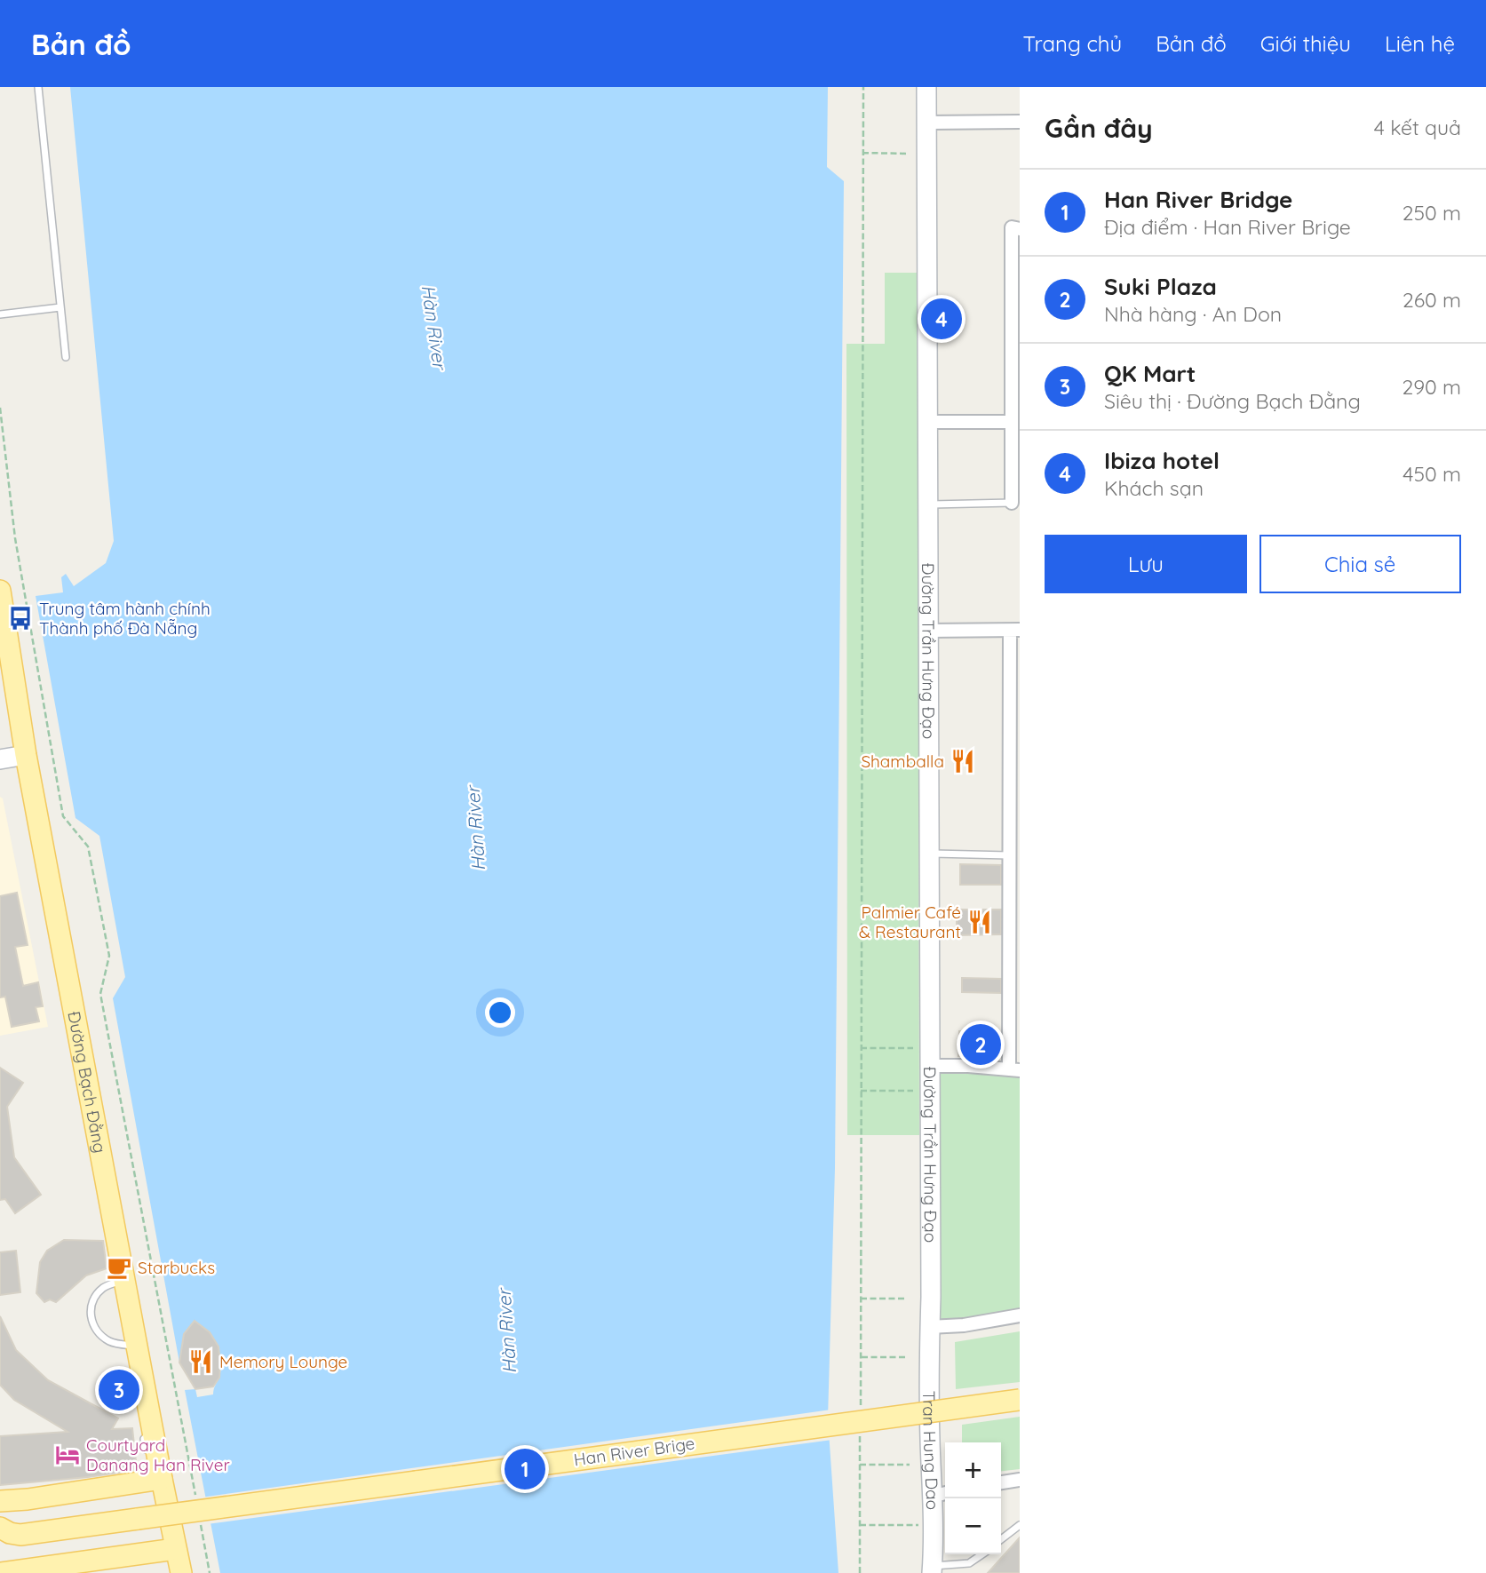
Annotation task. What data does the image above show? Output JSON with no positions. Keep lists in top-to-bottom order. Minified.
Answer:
{"streets":{"main road":["Đường Trần Hưng Đạo","Đường Bạch Đằng","Tran Hung Dao","Han River Brige"]},"crossings":[["Đường Trần Hưng Đạo","Tran Hung Dao"]],"water":["Hàn River"],"places":{"bus stop":["Trung tâm hành chính Thành phố Đà Nẵng"],"restaurant":["Shamballa","Palmier Café & Restaurant","Memory Lounge"],"cafe":["Starbucks"],"hotel":["Courtyard Danang Han River"]},"page":{"header":"Bản đồ","nav":["Trang chủ","Bản đồ","Giới thiệu","Liên hệ"],"heading":["Gần đây","4 kết quả"],"list":[{"mark":"1","name":"Han River Bridge","note":"Địa điểm · Han River Brige","value":"250 m"},{"mark":"2","name":"Suki Plaza","note":"Nhà hàng · An Don","value":"260 m"},{"mark":"3","name":"QK Mart","note":"Siêu thị · Đường Bạch Đằng","value":"290 m"},{"mark":"4","name":"Ibiza hotel","note":"Khách sạn","value":"450 m"}],"pins":["4","2","3","1"],"buttons":["Lưu","Chia sẻ"],"map_buttons":["+","−"]}}
